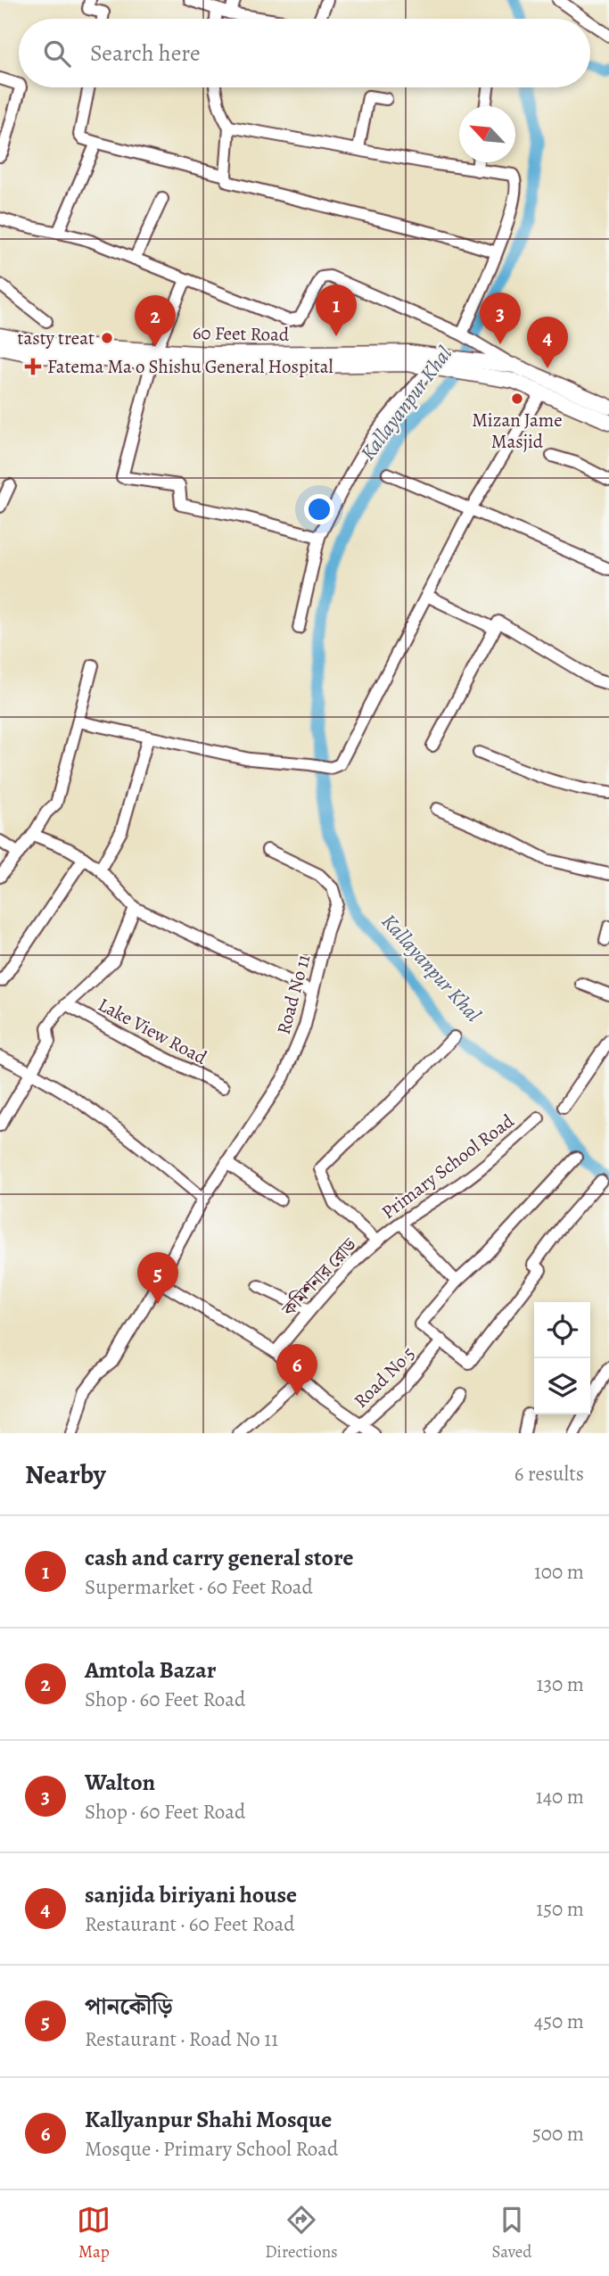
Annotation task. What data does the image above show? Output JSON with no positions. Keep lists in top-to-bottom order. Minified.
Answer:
{"streets":{"street":["60 Feet Road","Road No 11","Lake View Road","Primary School Road","কমিশনার রোড","Road No 5"]},"crossings":[["Primary School Road","কমিশনার রোড"]],"water":["Kallayanpur Khal"],"places":{"other":["tasty treat","Mizan Jame Masjid"],"health":["Fatema Ma o Shishu General Hospital"]},"north":"top left","page":{"search":"Search here","pins":["1","3","2","4","5","6"],"heading":["Nearby","6 results"],"list":[{"mark":"1","name":"cash and carry general store","note":"Supermarket · 60 Feet Road","value":"100 m"},{"mark":"2","name":"Amtola Bazar","note":"Shop · 60 Feet Road","value":"130 m"},{"mark":"3","name":"Walton","note":"Shop · 60 Feet Road","value":"140 m"},{"mark":"4","name":"sanjida biriyani house","note":"Restaurant · 60 Feet Road","value":"150 m"},{"mark":"5","name":"পানকৌড়ি","note":"Restaurant · Road No 11","value":"450 m"},{"mark":"6","name":"Kallyanpur Shahi Mosque","note":"Mosque · Primary School Road","value":"500 m"}],"nav":["Map","Directions","Saved"]}}
